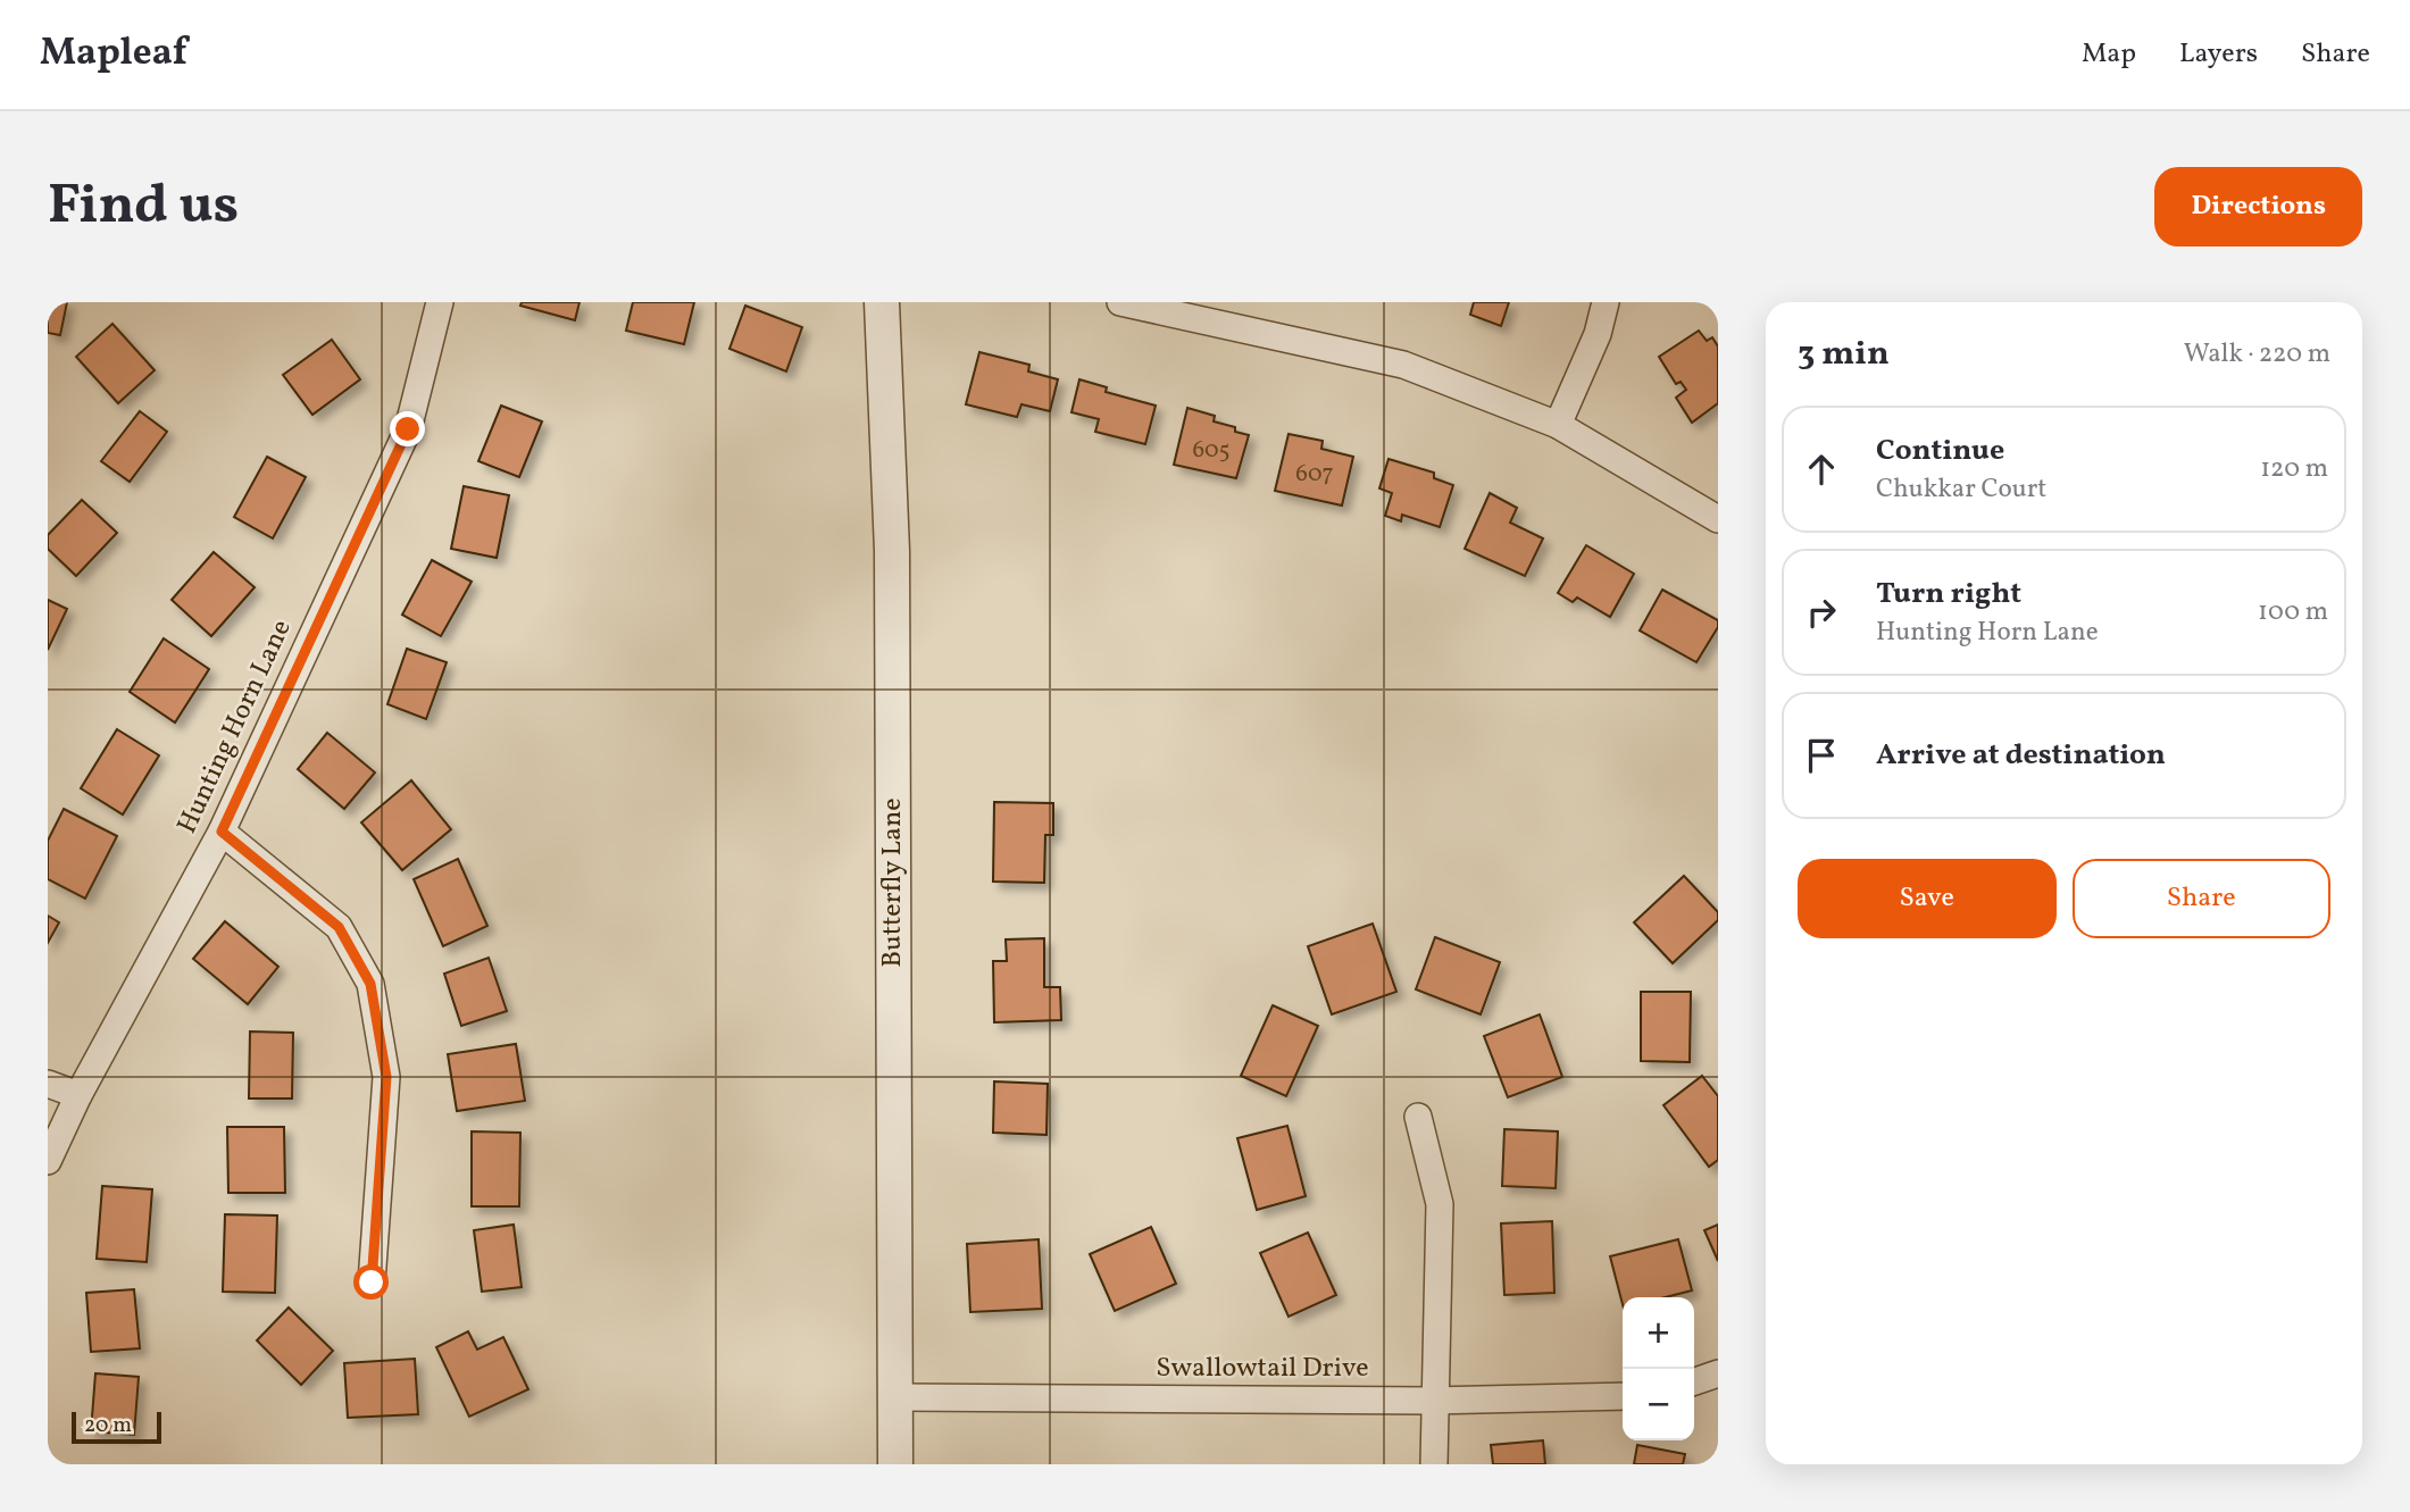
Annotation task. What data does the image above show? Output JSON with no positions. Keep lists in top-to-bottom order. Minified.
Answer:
{"streets":{"street":["Hunting Horn Lane","Butterfly Lane","Swallowtail Drive"]},"crossings":[["Butterfly Lane","Swallowtail Drive"]],"house_numbers":["605","607"],"scale_bar":"20 m","page":{"header":"Mapleaf","nav":["Map","Layers","Share"],"buttons":["Directions",["Save","Share"]],"title":"Find us","heading":["3 min","Walk · 220 m"],"list":[["Continue","Chukkar Court","120 m"],["Turn right","Hunting Horn Lane","100 m"],"Arrive at destination"],"map_buttons":["+","−"],"scale":"20 m"}}
